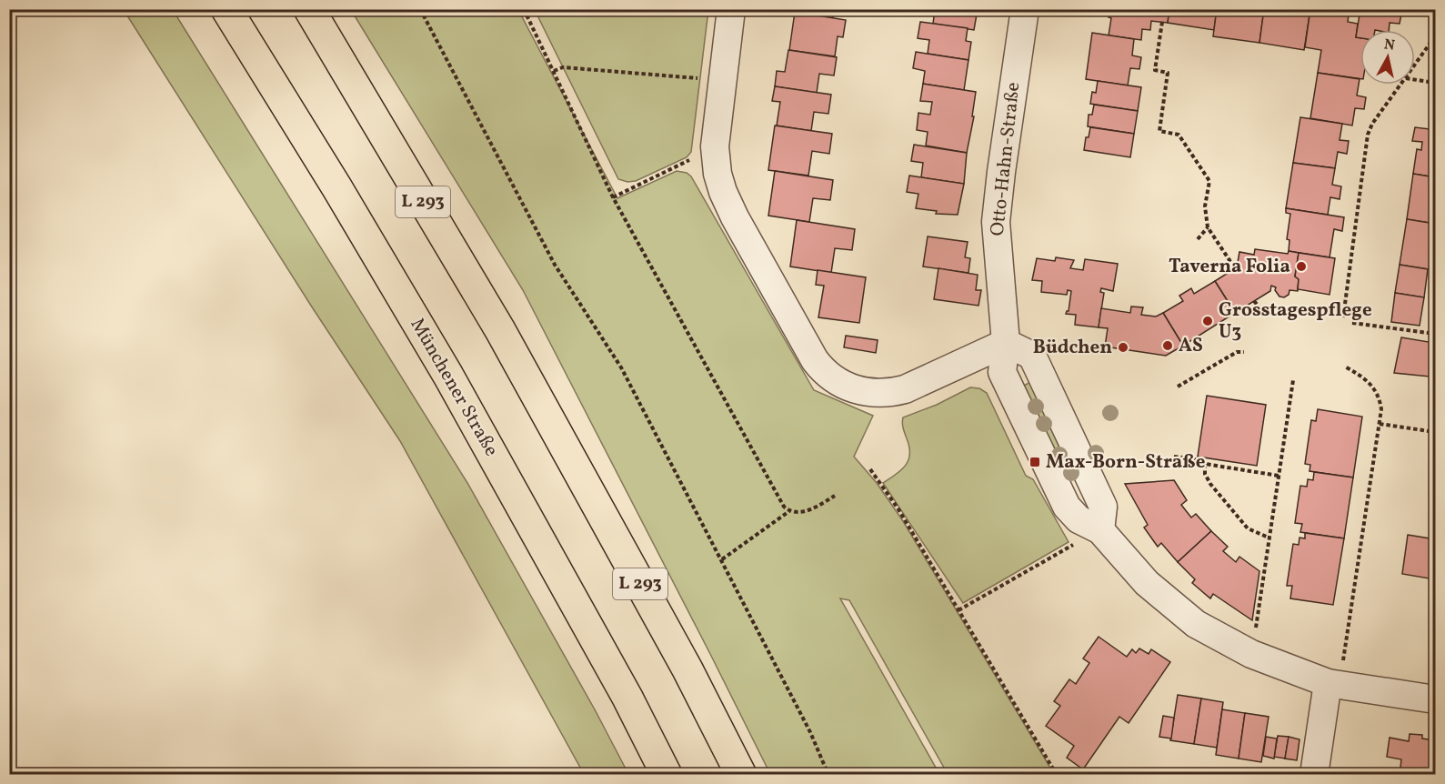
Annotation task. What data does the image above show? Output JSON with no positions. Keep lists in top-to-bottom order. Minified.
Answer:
{"streets":{"highway":["L 293","Münchener Straße"],"street":["Otto-Hahn-Straße"]},"places":{"other":["Taverna Folia","Grosstagespflege U3","AS","Büdchen"],"transit":["Max-Born-Straße"]},"north":"top"}
